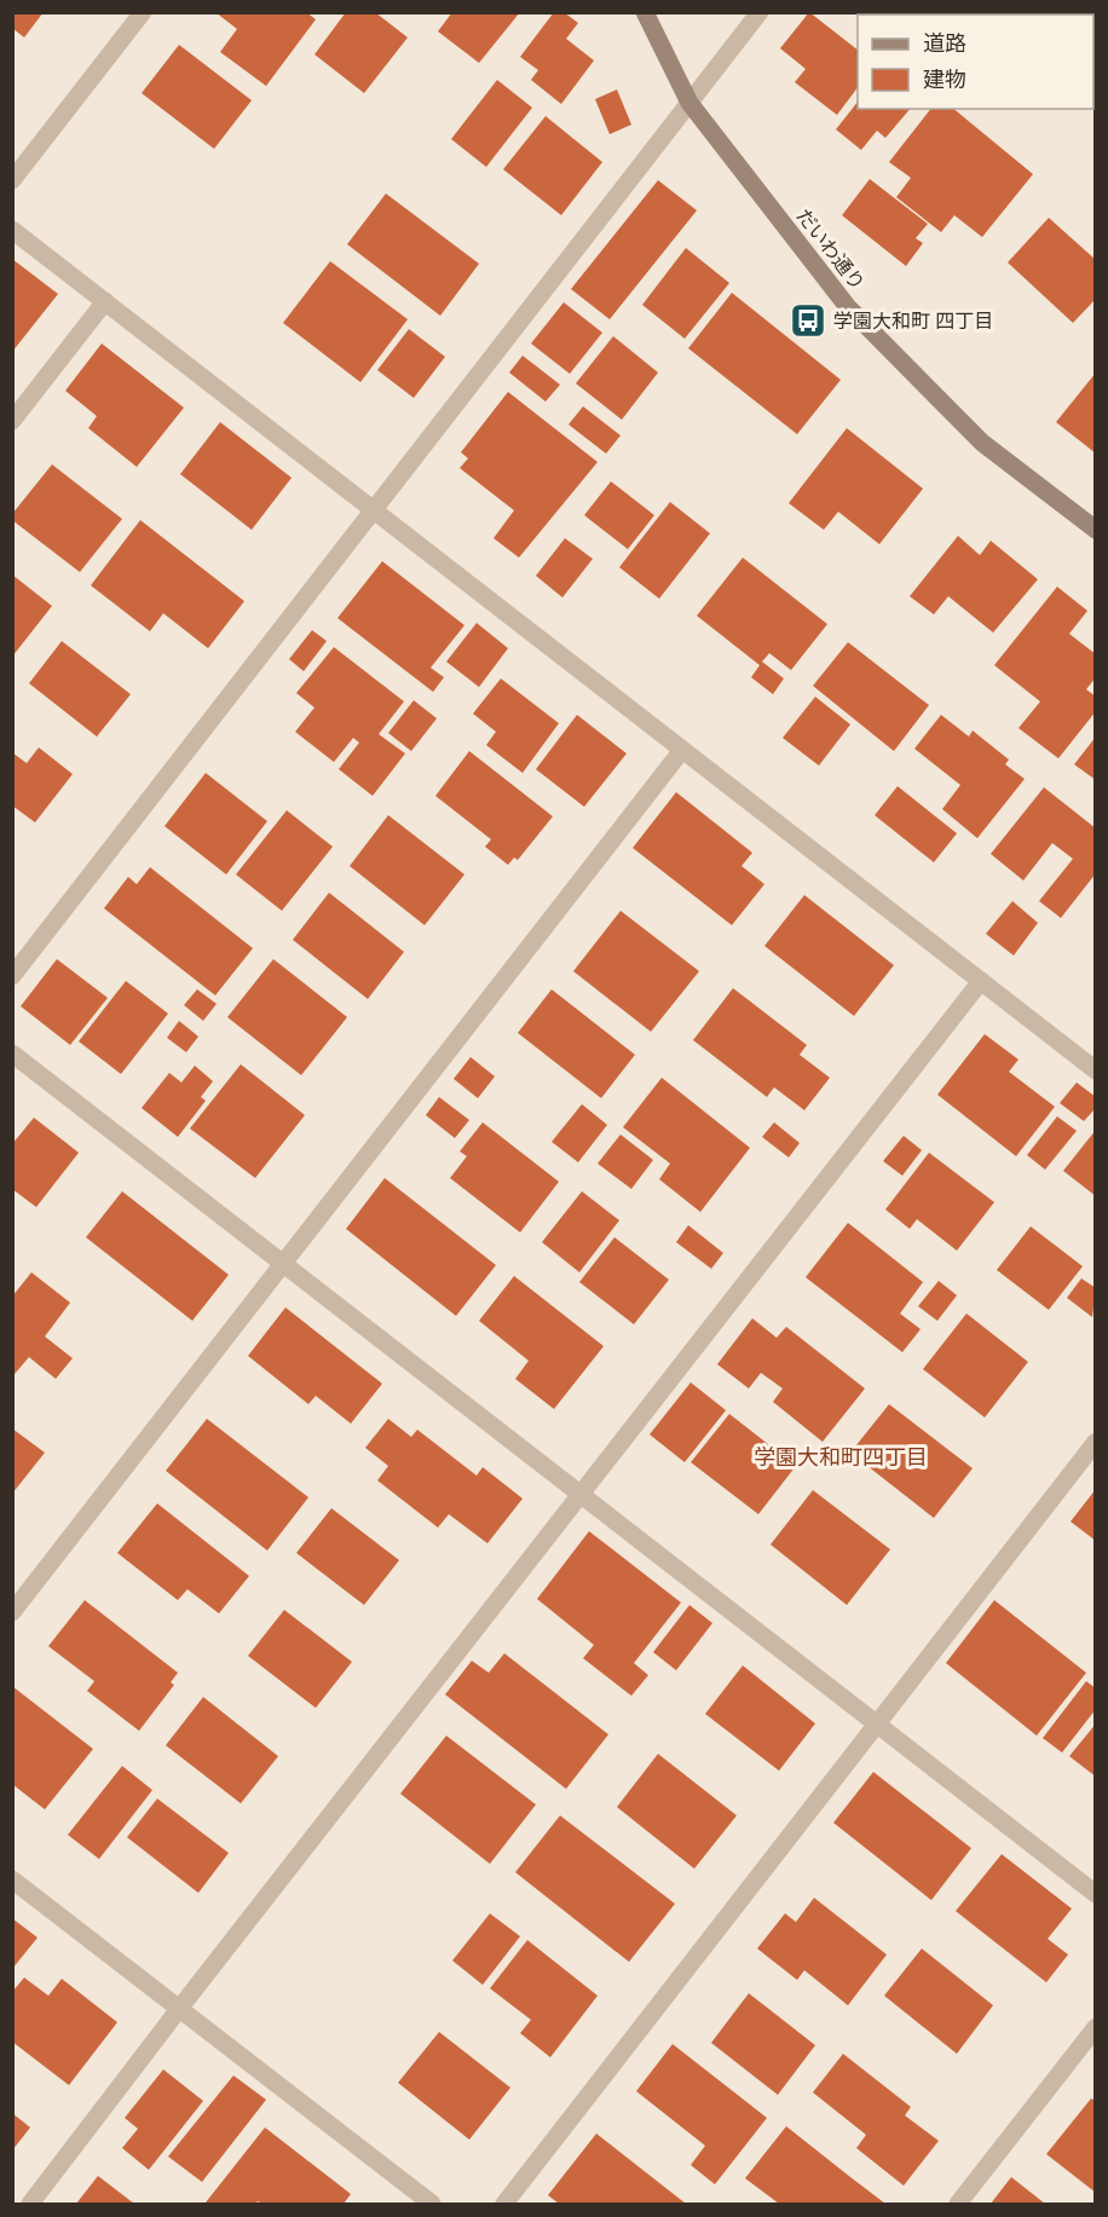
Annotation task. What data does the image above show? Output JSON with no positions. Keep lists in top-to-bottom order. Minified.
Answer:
{"streets":{"street":["だいわ通り"]},"districts":["学園大和町四丁目"],"places":{"bus stop":["学園大和町 四丁目"]},"legend":["道路","建物"]}
